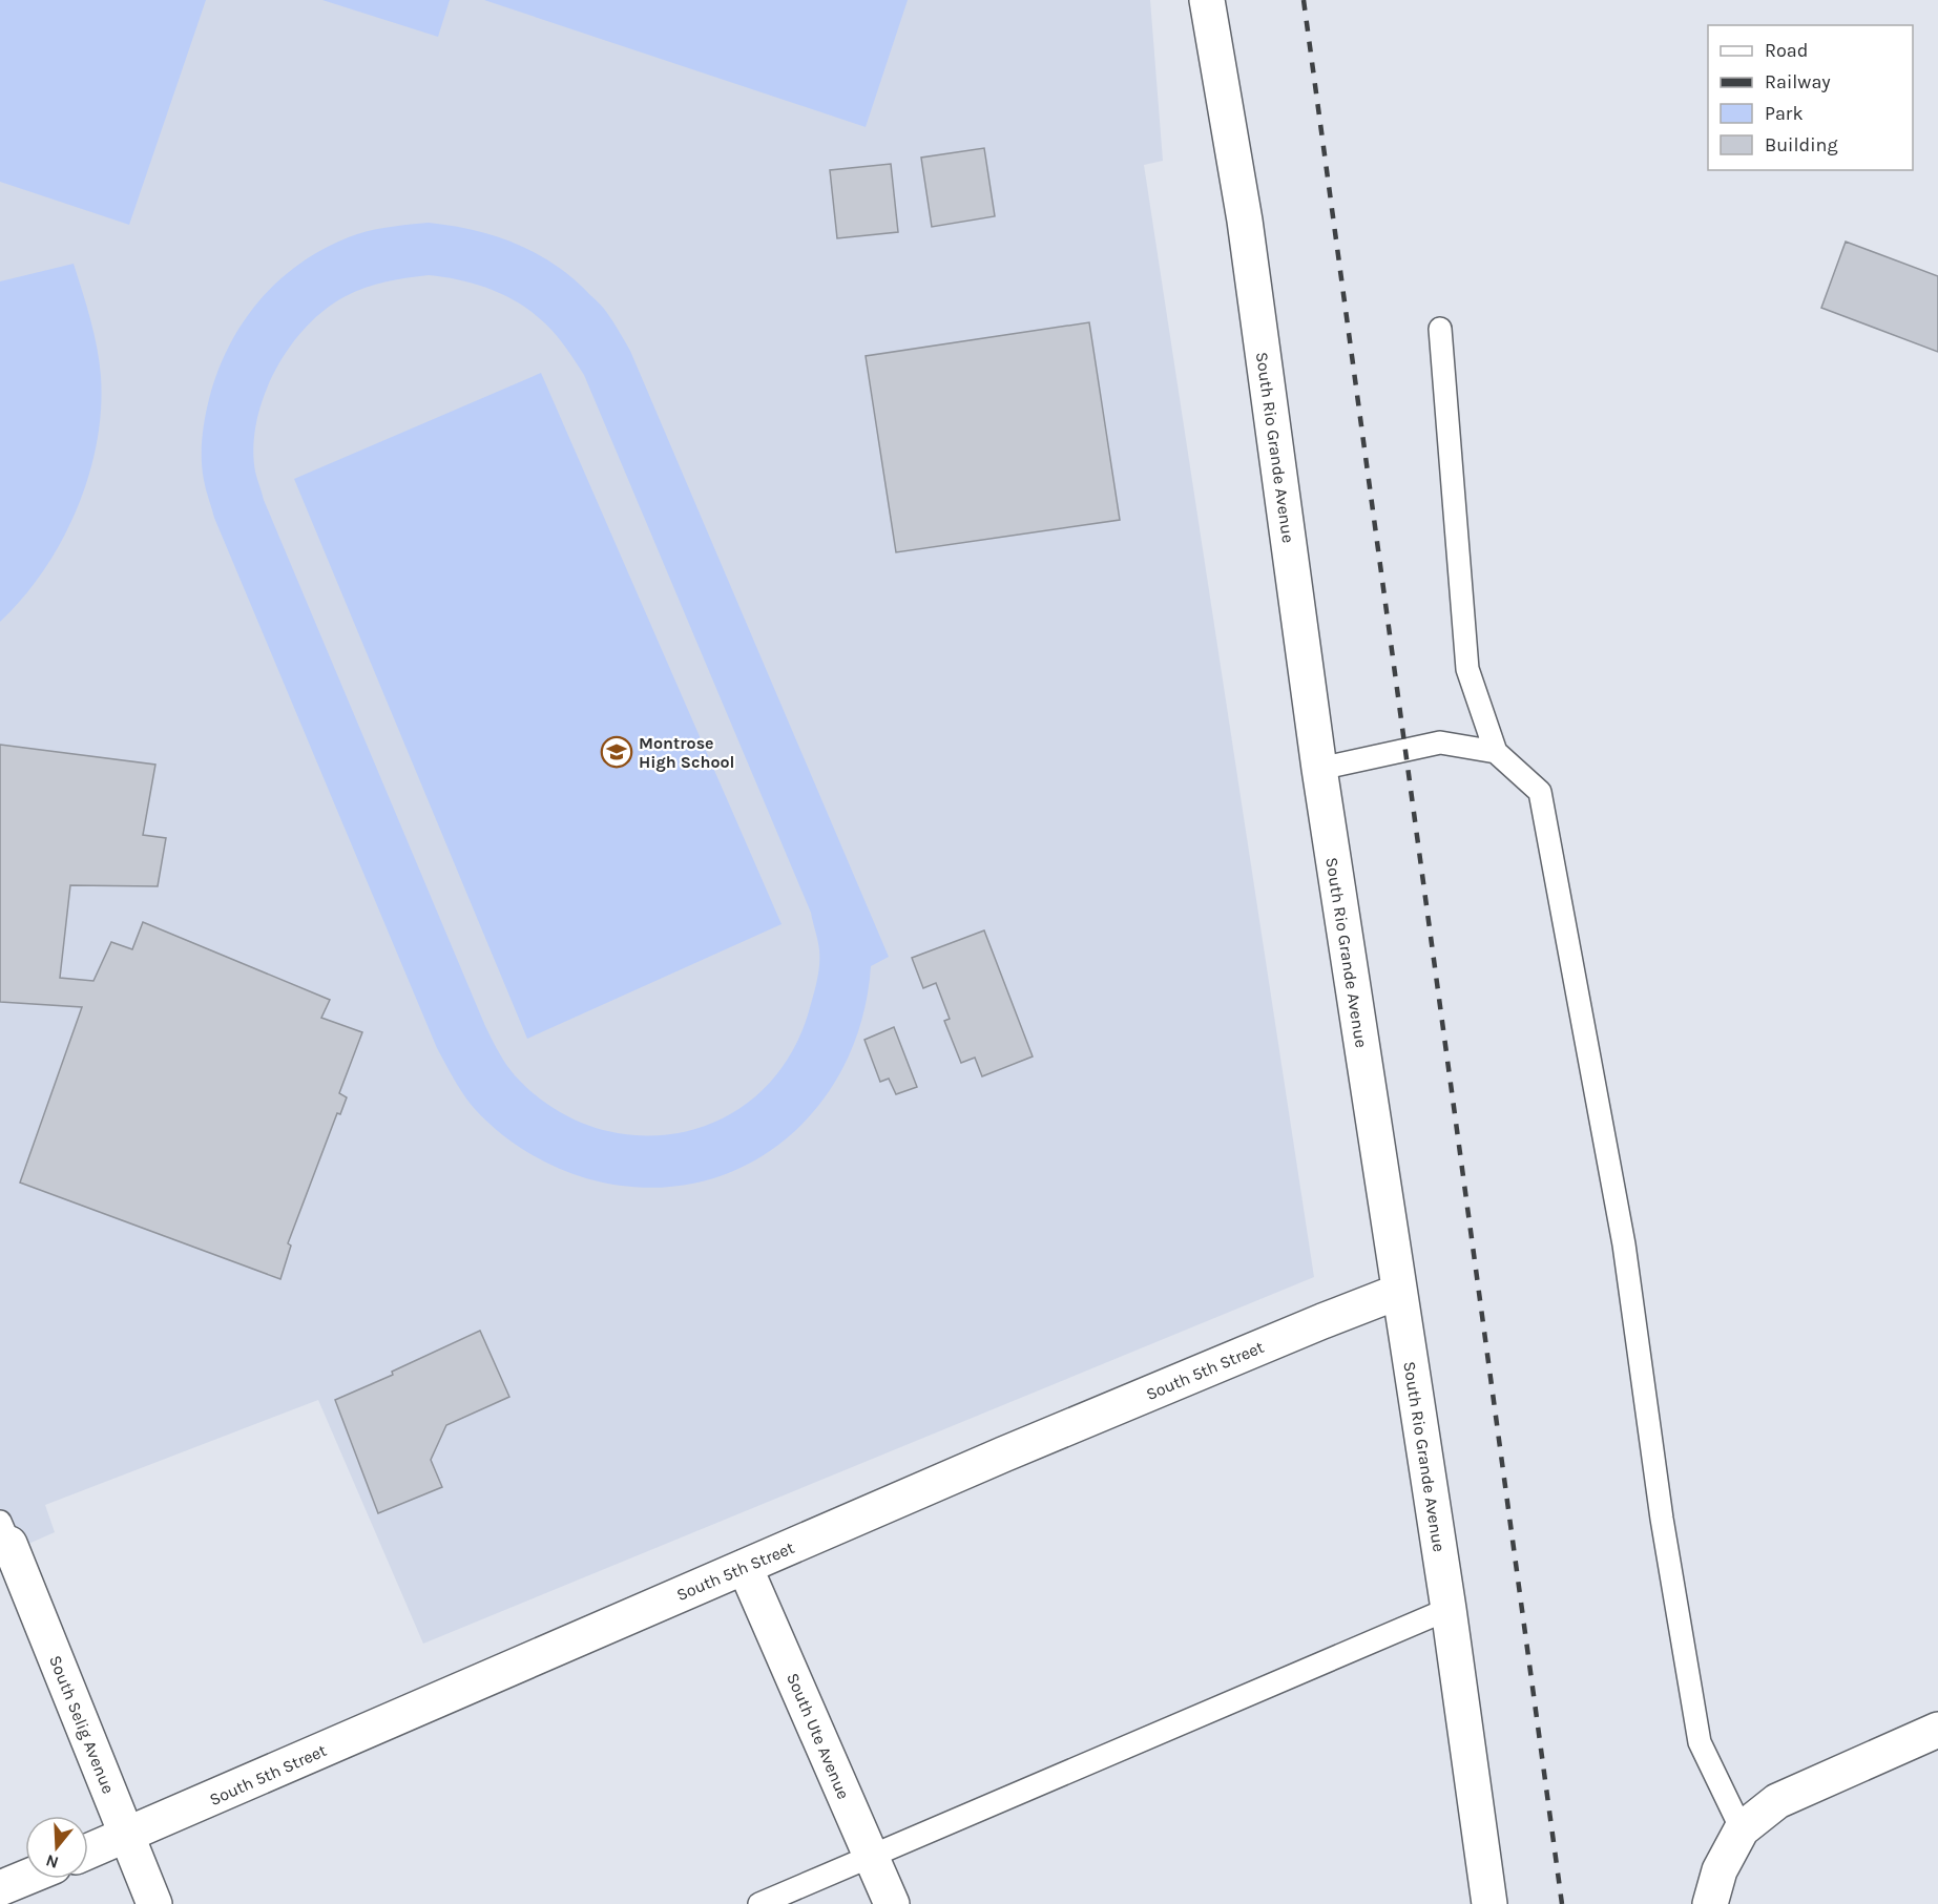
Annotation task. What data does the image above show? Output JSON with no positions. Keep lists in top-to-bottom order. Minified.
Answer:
{"streets":{"street":["South Rio Grande Avenue","South 5th Street","South Selig Avenue","South Ute Avenue"]},"crossings":[["South Rio Grande Avenue","South 5th Street"],["South 5th Street","South Selig Avenue"],["South 5th Street","South Ute Avenue"]],"places":{"school or university":["Montrose High School"]},"legend":["Road","Railway","Park","Building"],"north":"bottom"}
